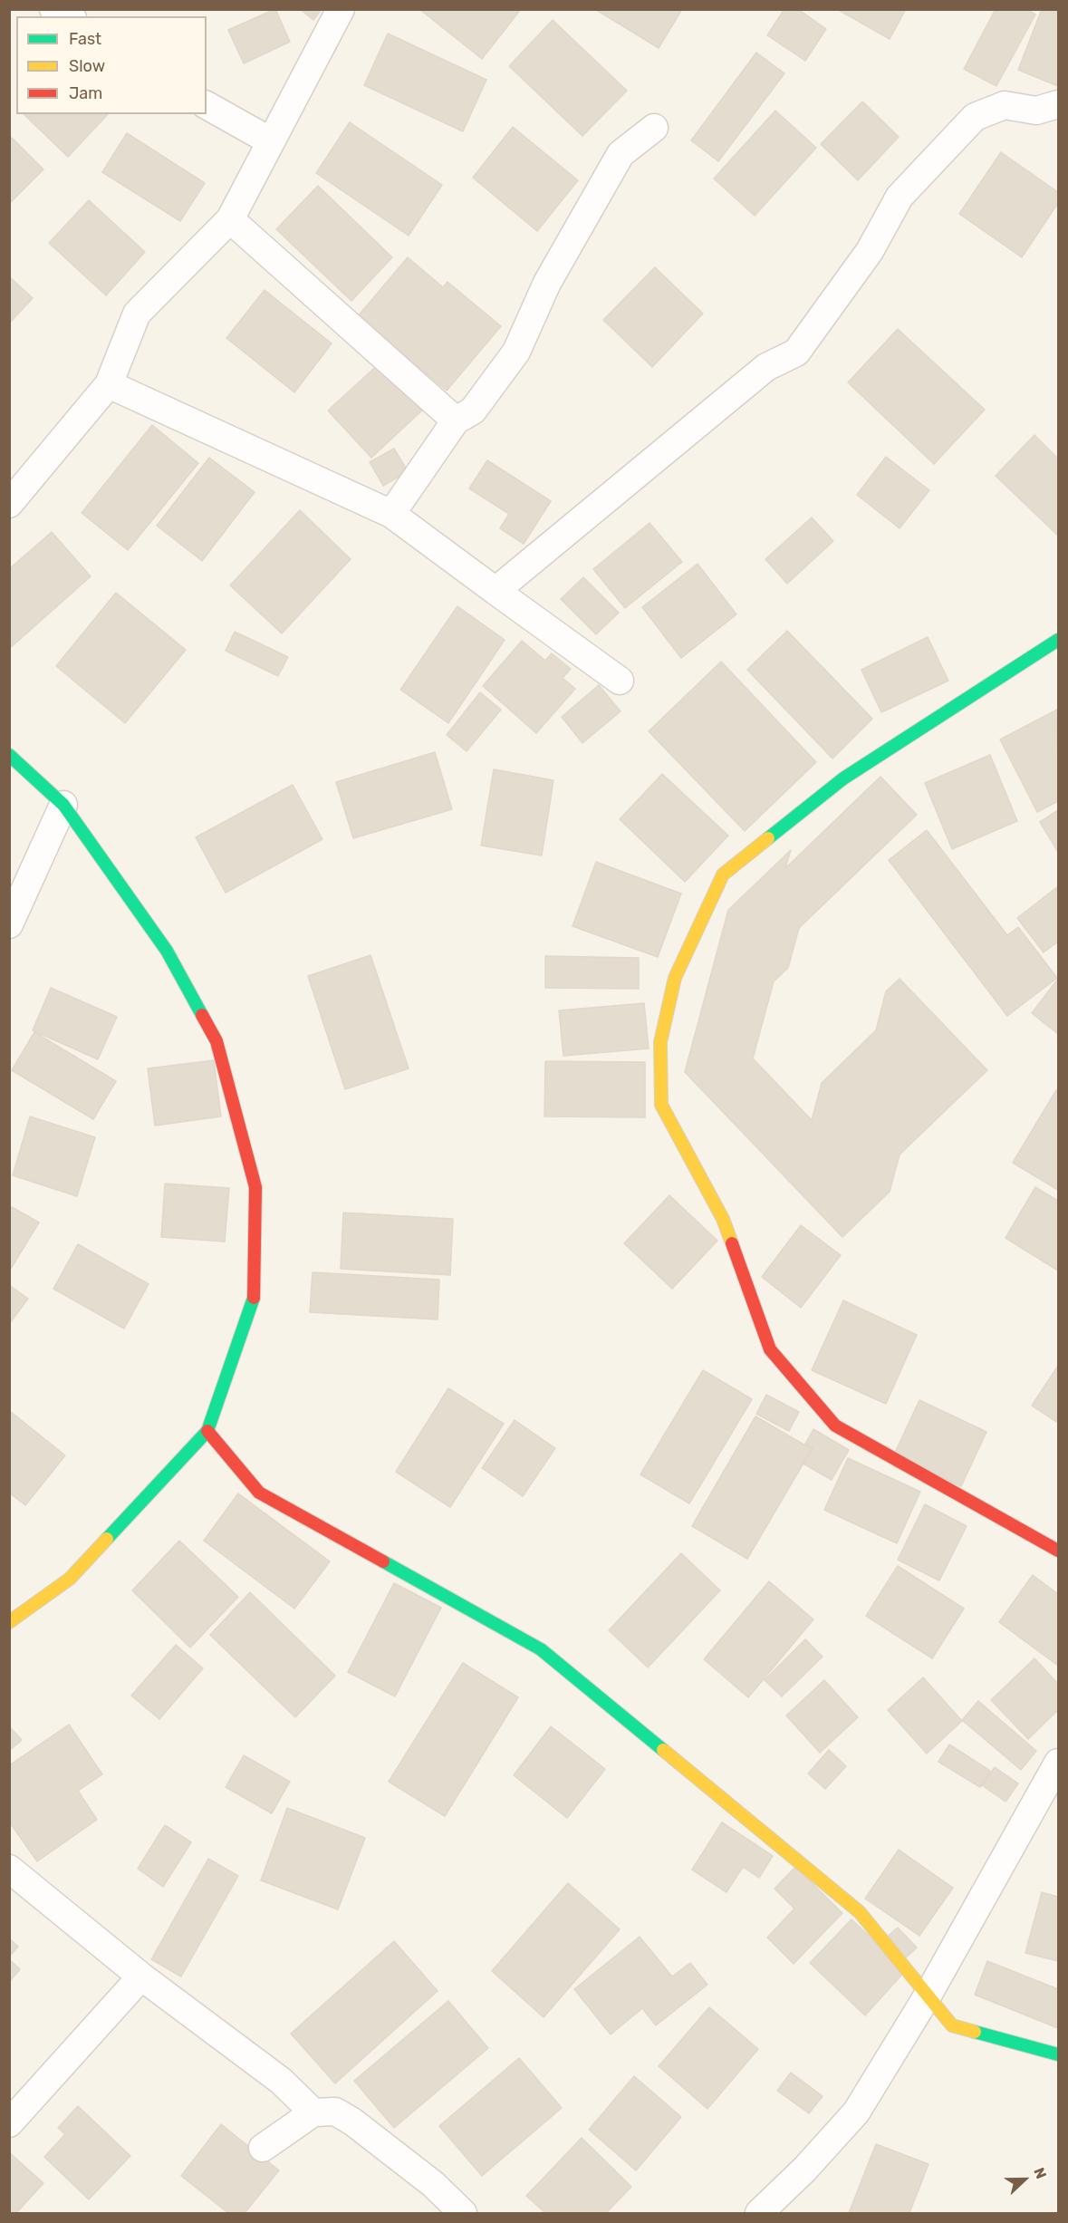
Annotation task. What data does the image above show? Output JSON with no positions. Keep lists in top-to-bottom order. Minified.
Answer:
{"legend":["Fast","Slow","Jam"],"north":"right"}
